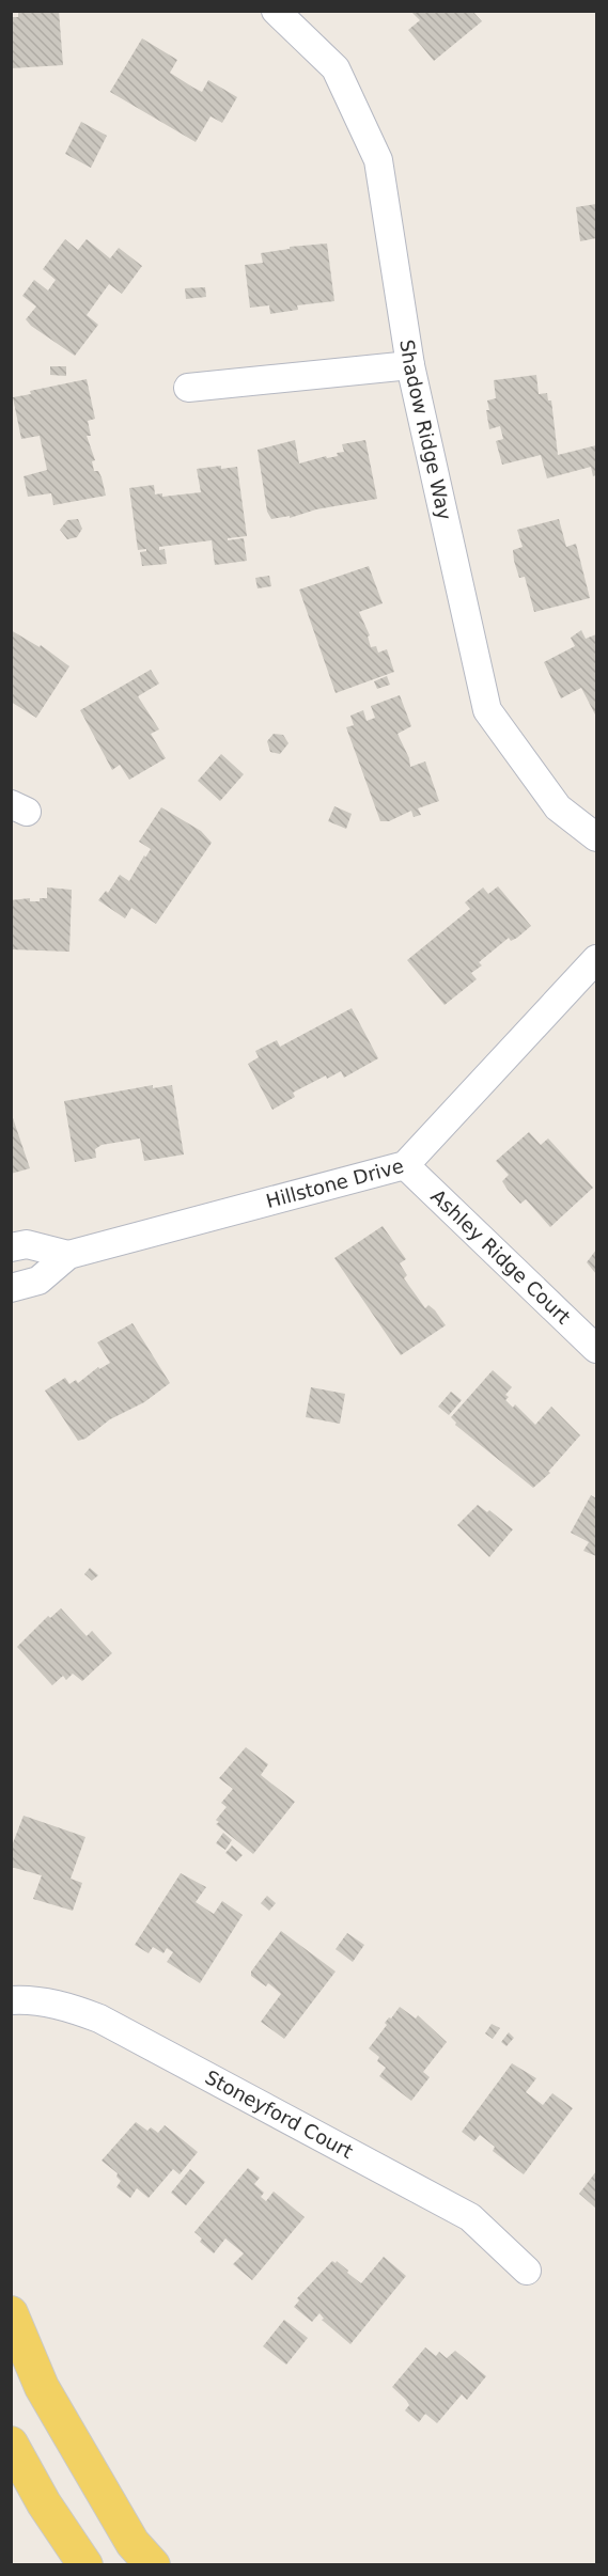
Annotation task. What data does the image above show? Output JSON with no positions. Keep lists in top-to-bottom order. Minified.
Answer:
{"streets":{"street":["Shadow Ridge Way","Hillstone Drive","Ashley Ridge Court","Stoneyford Court"]},"crossings":[["Hillstone Drive","Ashley Ridge Court"]]}
